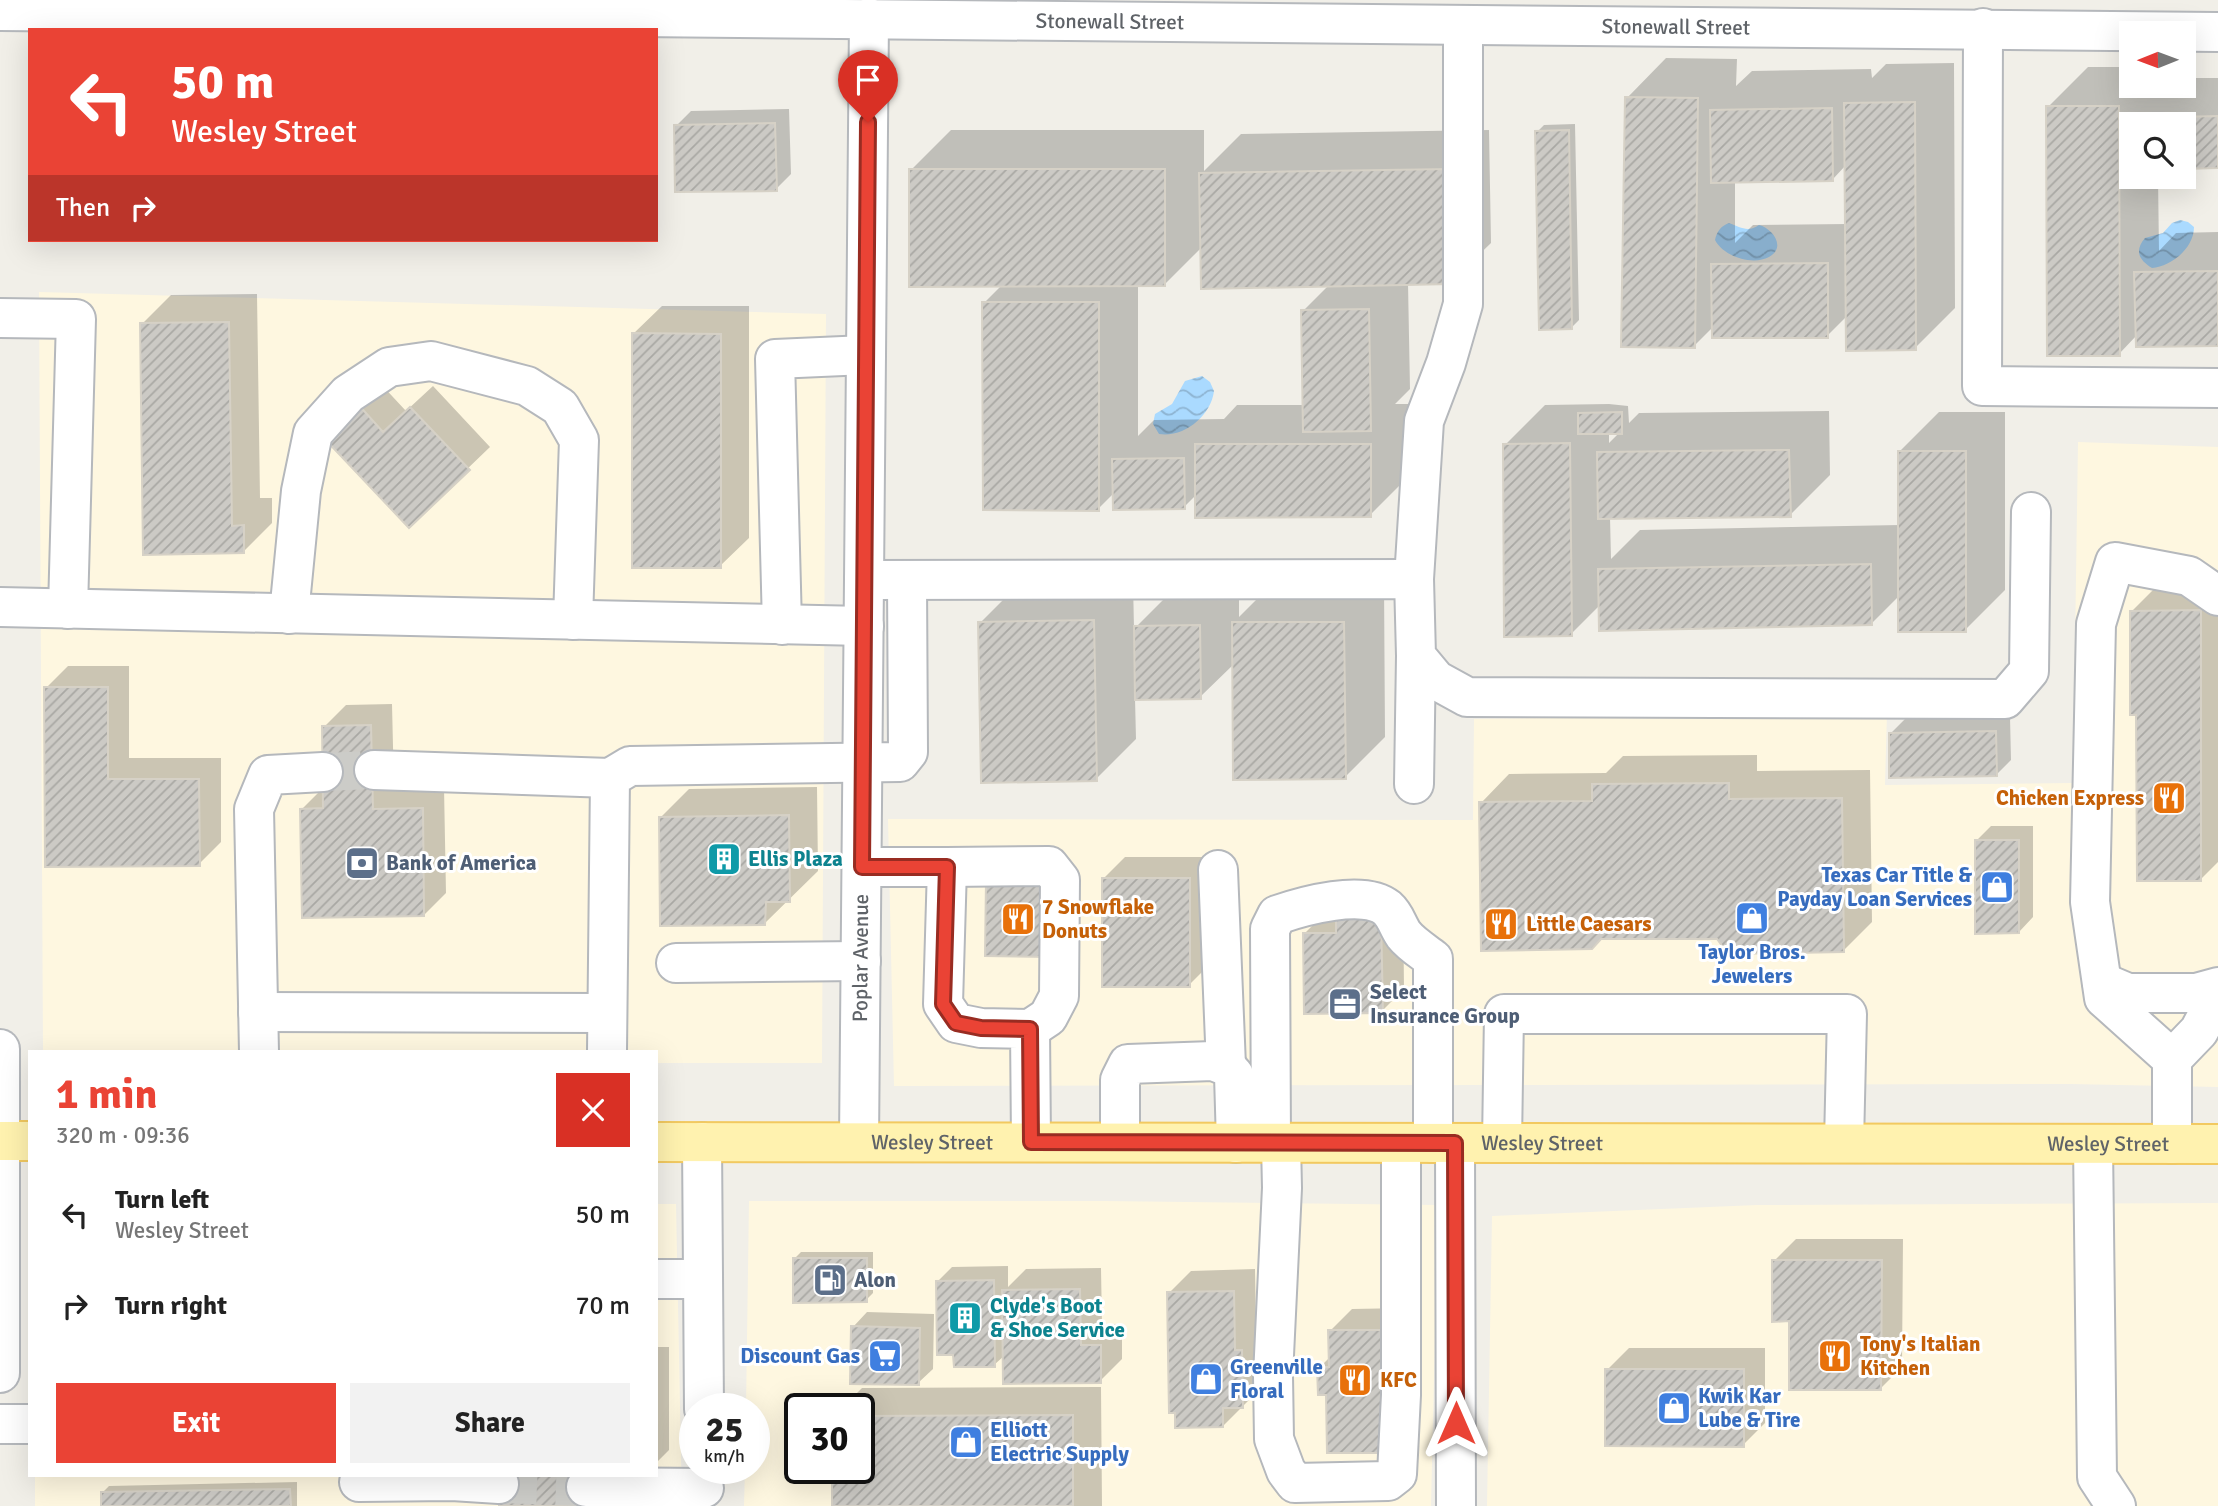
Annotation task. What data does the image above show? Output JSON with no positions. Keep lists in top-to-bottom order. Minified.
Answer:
{"streets":{"main road":["Wesley Street"],"street":["Stonewall Street","Poplar Avenue"]},"crossings":[["Stonewall Street","Poplar Avenue"],["Poplar Avenue","Wesley Street"]],"places":{"restaurant":["Chicken Express","7 Snowflake Donuts","Little Caesars","Tony's Italian Kitchen","KFC"],"building":["Ellis Plaza","Clyde's Boot & Shoe Service"],"bank":["Bank of America"],"shop":["Texas Car Title & Payday Loan Services","Taylor Bros. Jewelers","Greenville Floral","Kwik Kar Lube & Tire","Elliott Electric Supply"],"office":["Select Insurance Group"],"fuel station":["Alon"],"supermarket":["Discount Gas"]},"north":"left","page":{"turn":["50 m","Wesley Street"],"then":"Then","heading":["1 min","320 m · 09:36"],"list":[{"name":"Turn left","note":"Wesley Street","value":"50 m"},{"name":"Turn right","value":"70 m"}],"buttons":["Exit","Share"],"speed":"25 km/h","limit":"30"}}
